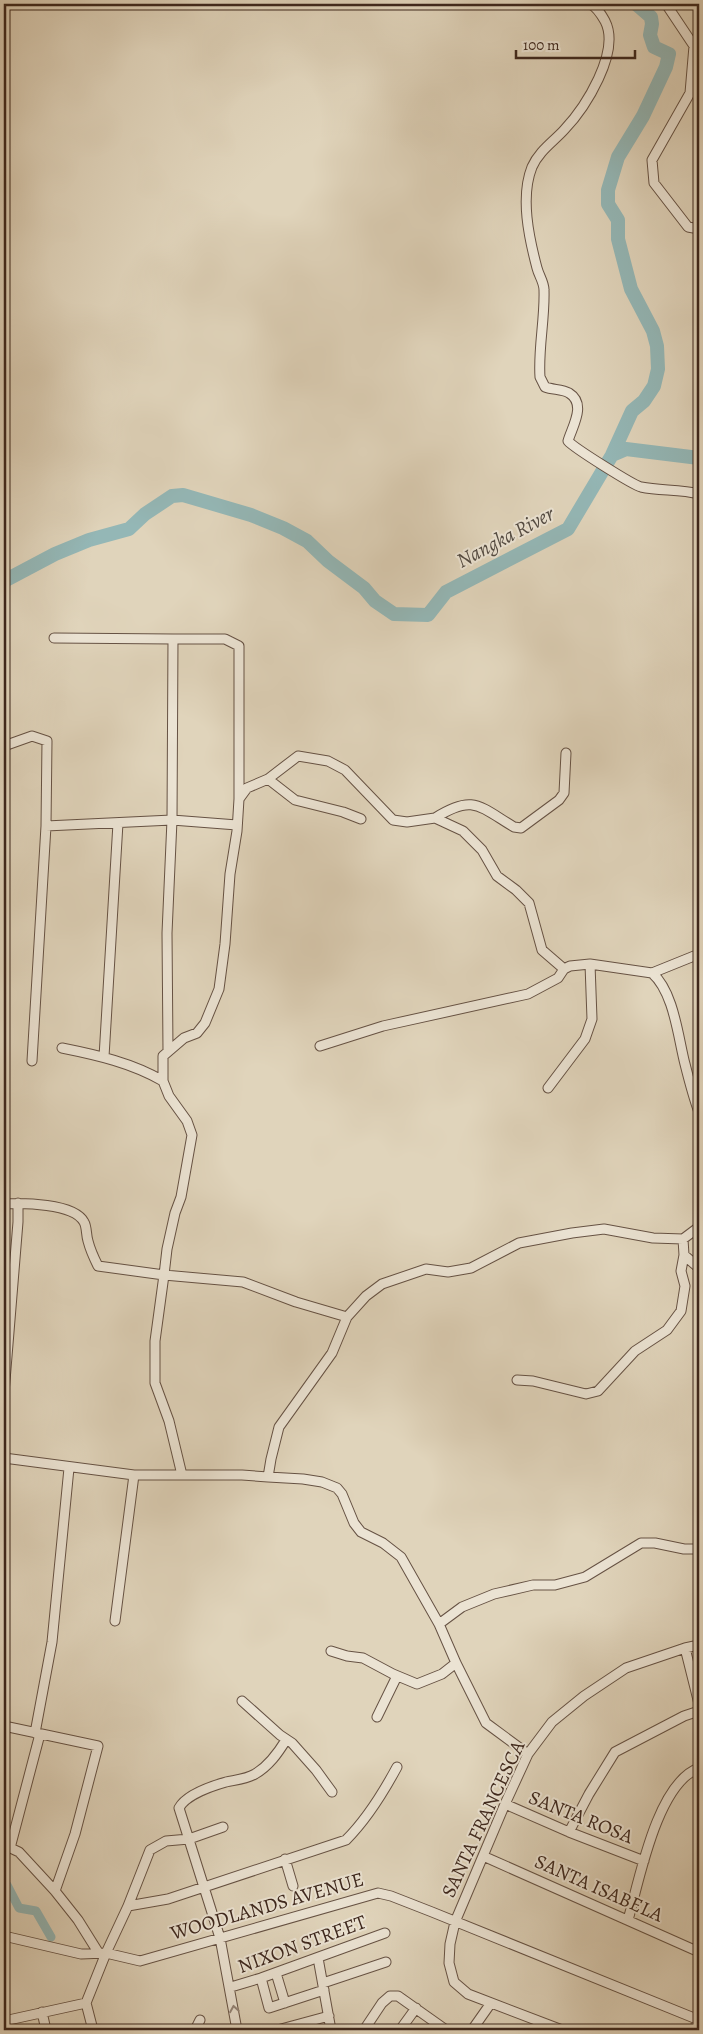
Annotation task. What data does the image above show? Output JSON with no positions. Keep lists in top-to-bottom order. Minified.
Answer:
{"streets":{"street":["SANTA ROSA","SANTA FRANCESCA","SANTA ISABELA","WOODLANDS AVENUE","NIXON STREET"]},"crossings":[["SANTA ROSA","SANTA FRANCESCA"],["SANTA FRANCESCA","SANTA ISABELA"],["SANTA FRANCESCA","WOODLANDS AVENUE"]],"water":["Nangka River"],"scale_bar":"100 m"}
